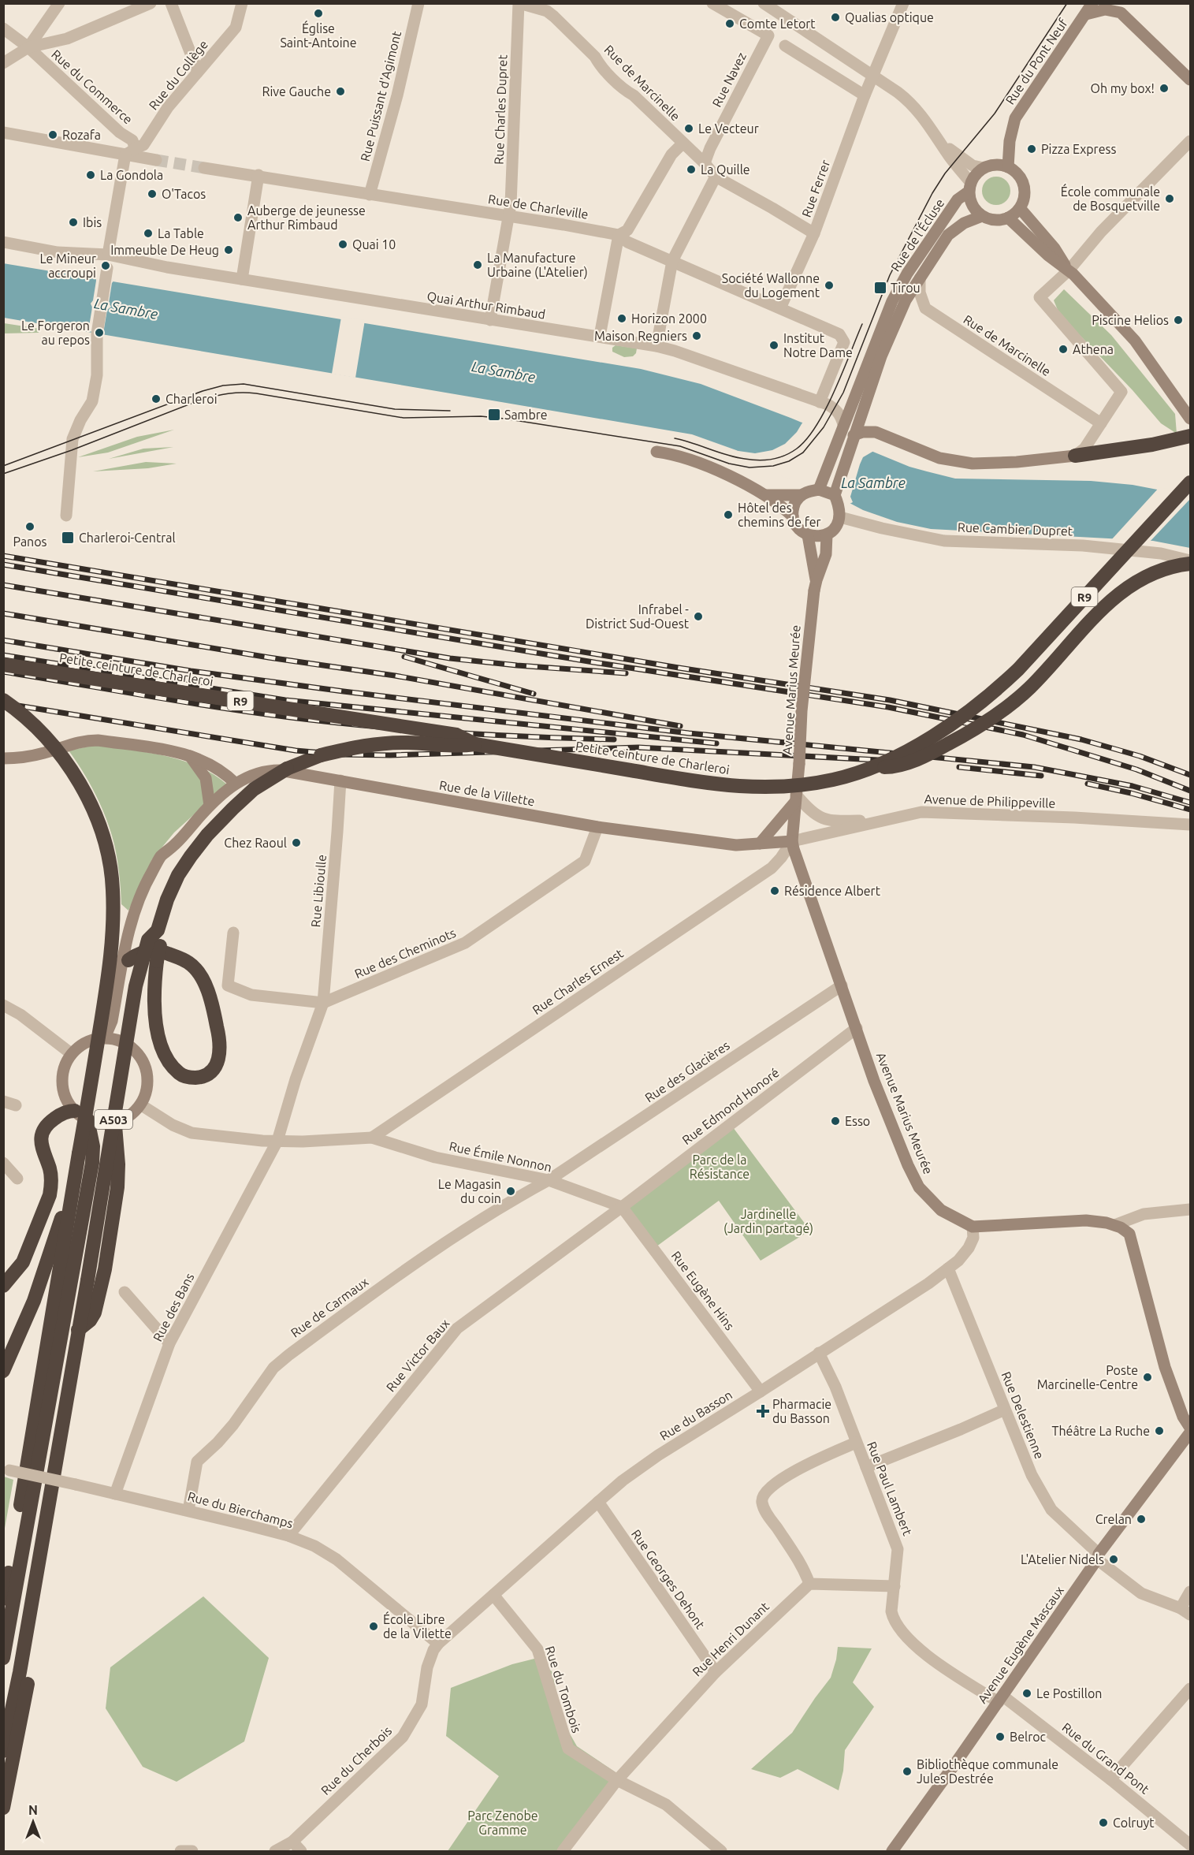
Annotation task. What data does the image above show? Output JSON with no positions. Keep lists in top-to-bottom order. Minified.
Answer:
{"streets":{"highway":["R9","Petite ceinture de Charleroi","A503"],"main road":["Rue du Pont Neuf","Rue de l'Écluse","Avenue Marius Meurée","Rue de la Villette","Avenue Eugène Mascaux"],"street":["Rue du Collège","Rue Navez","Rue de Marcinelle","Rue du Commerce","Rue Puissant d'Agimont","Rue Charles Dupret","Rue Ferrer","Rue de Charleville","Quai Arthur Rimbaud","Rue Cambier Dupret","Avenue de Philippeville","Rue Libioulle","Rue des Cheminots","Rue Charles Ernest","Rue des Glacières","Rue Edmond Honoré","Rue Émile Nonnon","Rue Eugène Hins","Rue des Bans","Rue de Carmaux","Rue Victor Baux","Rue du Basson","Rue Delestienne","Rue Paul Lambert","Rue du Bierchamps","Rue Georges Dehont","Rue Henri Dunant","Rue du Tombois","Rue du Grand Pont","Rue du Cherbois"]},"crossings":[["Rue du Pont Neuf","Rue de l'Écluse"],["Rue du Collège","Rue du Commerce"],["Rue Navez","Rue de Marcinelle"],["Rue de Marcinelle","Rue Charles Dupret"],["Rue de Marcinelle","Rue Ferrer"],["Rue de Marcinelle","Rue de l'Écluse"],["Rue Puissant d'Agimont","Rue de Charleville"],["Rue Charles Dupret","Rue de Charleville"],["Rue Charles Dupret","Quai Arthur Rimbaud"],["Rue Ferrer","Rue de Charleville"],["Rue de Charleville","Quai Arthur Rimbaud"],["Rue de l'Écluse","Quai Arthur Rimbaud"],["Rue de l'Écluse","Rue Cambier Dupret"],["Rue de l'Écluse","Avenue Marius Meurée"],["Rue Cambier Dupret","Avenue Marius Meurée"],["Avenue Marius Meurée","Rue de la Villette"],["Avenue Marius Meurée","Avenue de Philippeville"],["Avenue Marius Meurée","Rue Charles Ernest"],["Avenue Marius Meurée","Rue des Glacières"],["Avenue Marius Meurée","Rue Edmond Honoré"],["Avenue Marius Meurée","Rue du Basson"],["Rue de la Villette","Avenue de Philippeville"],["Rue de la Villette","Rue Libioulle"],["Rue de la Villette","Rue des Cheminots"],["Rue de la Villette","Rue Charles Ernest"],["Avenue de Philippeville","Rue Charles Ernest"],["Rue Libioulle","Rue des Cheminots"],["Rue Charles Ernest","Rue Émile Nonnon"],["Rue des Glacières","Rue Émile Nonnon"],["Rue des Glacières","Rue de Carmaux"],["Rue Edmond Honoré","Rue Émile Nonnon"],["Rue Edmond Honoré","Rue Eugène Hins"],["Rue Edmond Honoré","Rue Victor Baux"],["Rue Émile Nonnon","Rue Eugène Hins"],["Rue Émile Nonnon","Rue de Carmaux"],["Rue Émile Nonnon","Rue Victor Baux"],["Rue Eugène Hins","Rue Victor Baux"],["Rue Eugène Hins","Rue du Basson"],["Rue des Bans","Rue du Bierchamps"],["Rue de Carmaux","Rue du Bierchamps"],["Rue Victor Baux","Rue du Bierchamps"],["Rue du Basson","Rue Delestienne"],["Rue du Basson","Rue Paul Lambert"],["Rue du Basson","Rue du Bierchamps"],["Rue du Basson","Rue Georges Dehont"],["Rue du Basson","Rue du Tombois"],["Rue du Basson","Rue du Cherbois"],["Rue Delestienne","Avenue Eugène Mascaux"],["Rue Paul Lambert","Avenue Eugène Mascaux"],["Rue Paul Lambert","Rue du Grand Pont"],["Rue du Bierchamps","Rue du Cherbois"],["Rue Georges Dehont","Rue Henri Dunant"],["Rue Henri Dunant","Rue du Tombois"],["Avenue Eugène Mascaux","Rue du Grand Pont"]],"water":["La Sambre"],"parks":["Parc de la Résistance","Jardinelle (Jardin partagé)","Parc Zenobe Gramme"],"places":{"other":["Église Saint-Antoine","Qualias optique","Comte Letort","Oh my box!","Rive Gauche","Le Vecteur","Rozafa","Pizza Express","La Quille","La Gondola","O'Tacos","École communale de Bosquetville","Auberge de jeunesse Arthur Rimbaud","Ibis","La Table","Quai 10","Immeuble De Heug","La Manufacture Urbaine (L'Atelier)","Le Mineur accroupi","Société Wallonne du Logement","Horizon 2000","Piscine Helios","Le Forgeron au repos","Maison Regniers","Institut Notre Dame","Athena","Charleroi","Hôtel des chemins de fer","Panos","Infrabel - District Sud-Ouest","Chez Raoul","Résidence Albert","Esso","Le Magasin du coin","Poste Marcinelle-Centre","Théâtre La Ruche","Crelan","L'Atelier Nidels","École Libre de la Vilette","Le Postillon","Belroc","Bibliothèque communale Jules Destrée","Colruyt"],"transit":["Tirou","Sambre","Charleroi-Central"],"health":["Pharmacie du Basson"]},"north":"top"}
